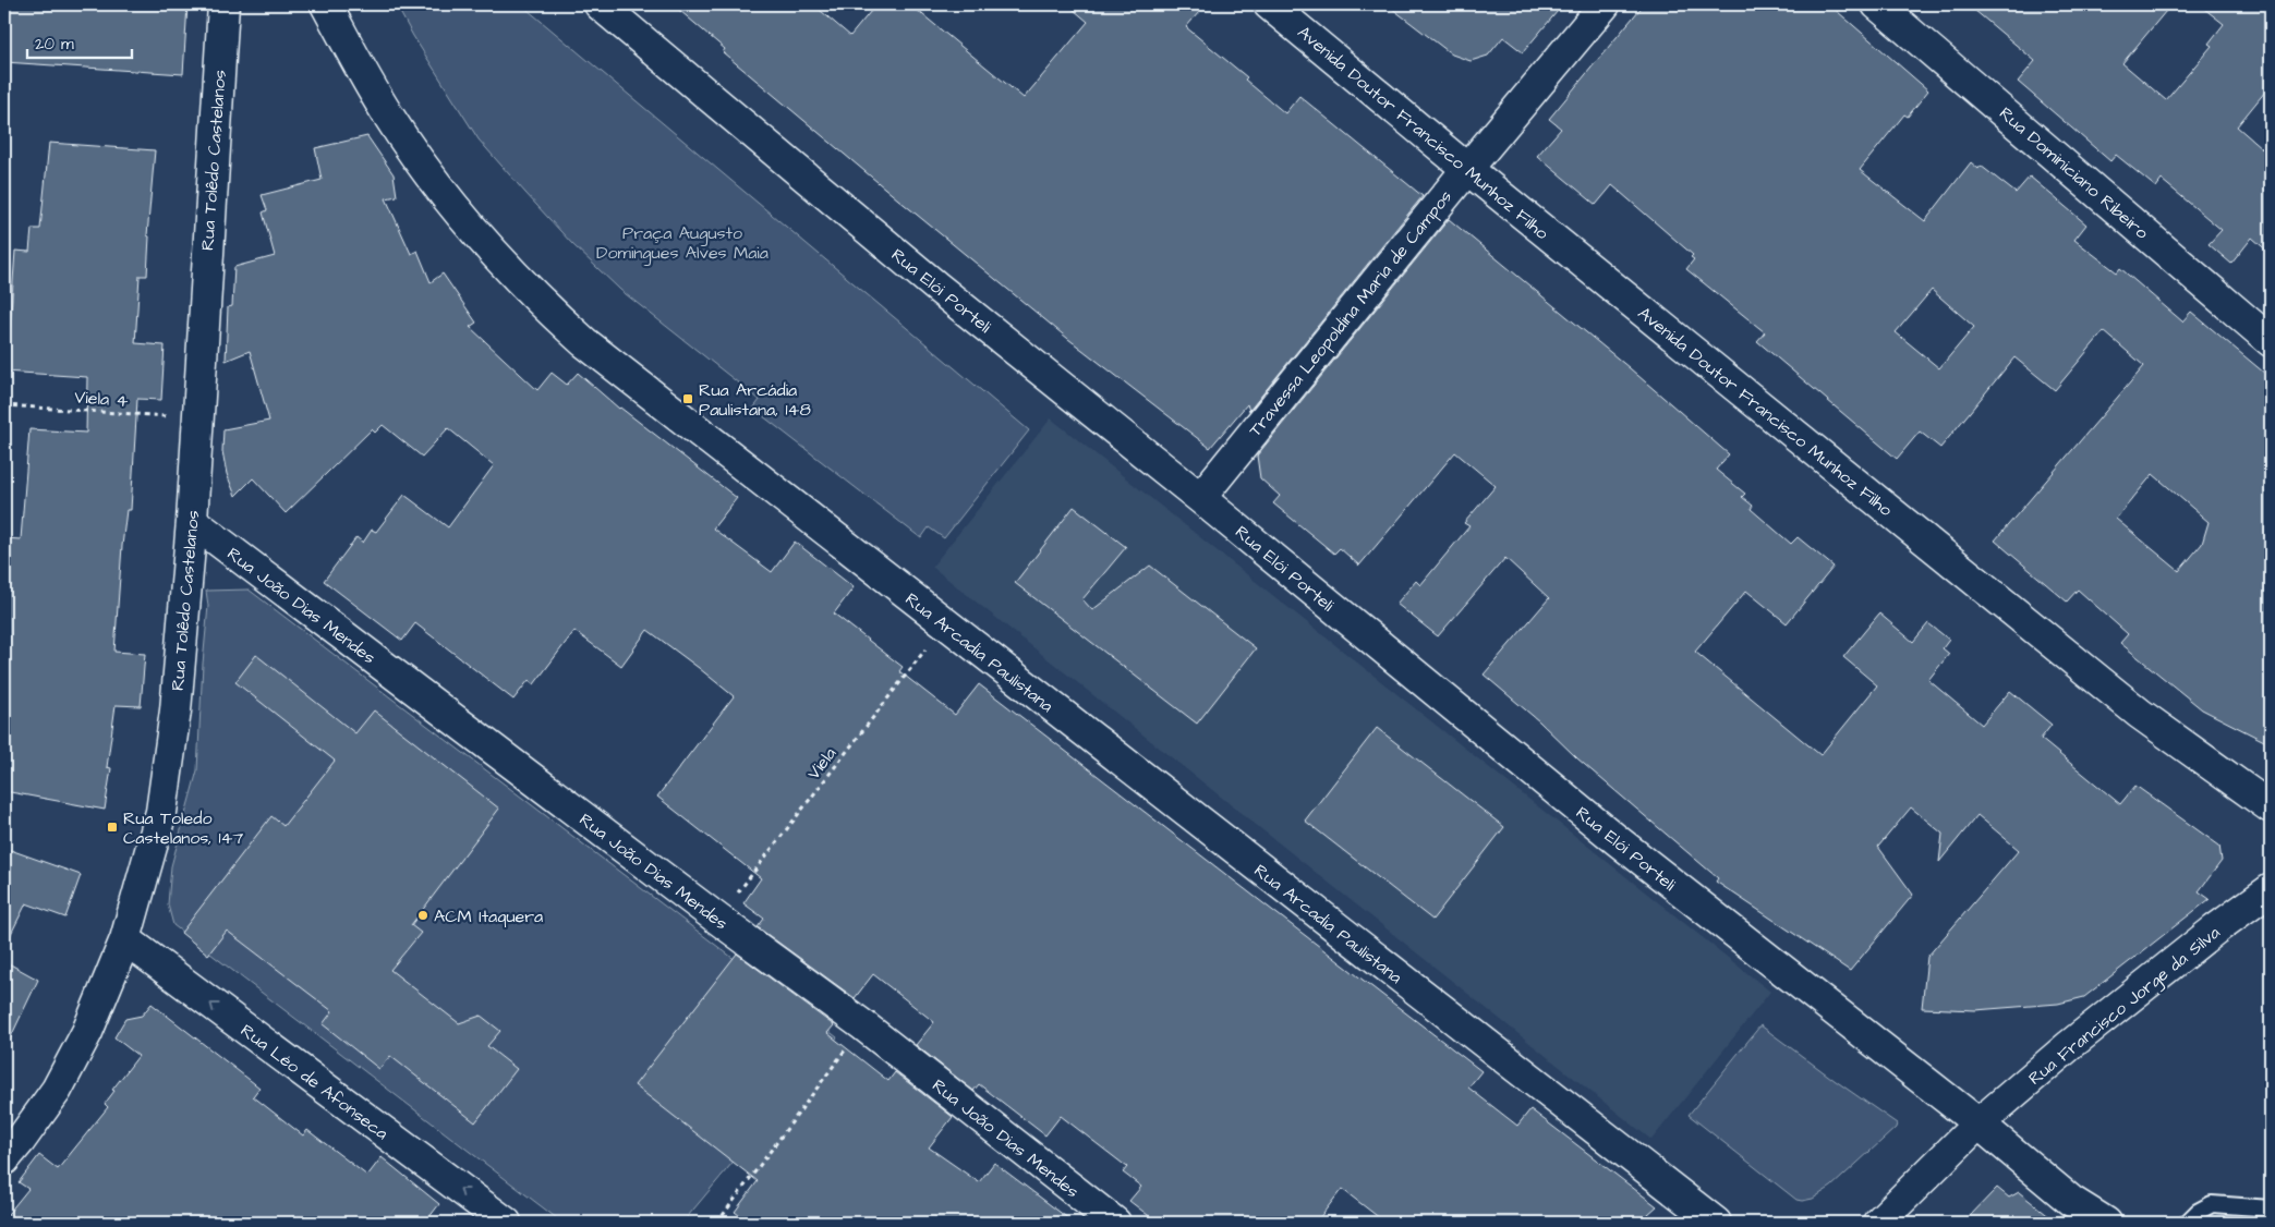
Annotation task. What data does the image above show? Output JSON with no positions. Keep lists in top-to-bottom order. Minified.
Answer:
{"streets":{"street":["Avenida Doutor Francisco Munhoz Filho","Rua Tolêdo Castelanos","Rua Dominiciano Ribeiro","Rua Elói Porteli","Travessa Leopoldina Maria de Campos","Rua João Dias Mendes","Rua Arcadia Paulistana","Rua Francisco Jorge da Silva","Rua Léo de Afonseca"],"path":["Viela 4","Viela"]},"crossings":[["Avenida Doutor Francisco Munhoz Filho","Travessa Leopoldina Maria de Campos"],["Rua Tolêdo Castelanos","Viela 4"],["Rua Tolêdo Castelanos","Rua João Dias Mendes"],["Rua Tolêdo Castelanos","Rua Léo de Afonseca"],["Rua Elói Porteli","Travessa Leopoldina Maria de Campos"],["Rua Elói Porteli","Rua Francisco Jorge da Silva"],["Rua João Dias Mendes","Viela"],["Rua Arcadia Paulistana","Viela"]],"one_way":["Rua Léo de Afonseca"],"parks":["Praça Augusto Domingues Alves Maia"],"places":{"transit":["Rua Arcádia Paulistana, 148","Rua Toledo Castelanos, 147"],"other":["ACM Itaquera"]},"scale_bar":"20 m"}
